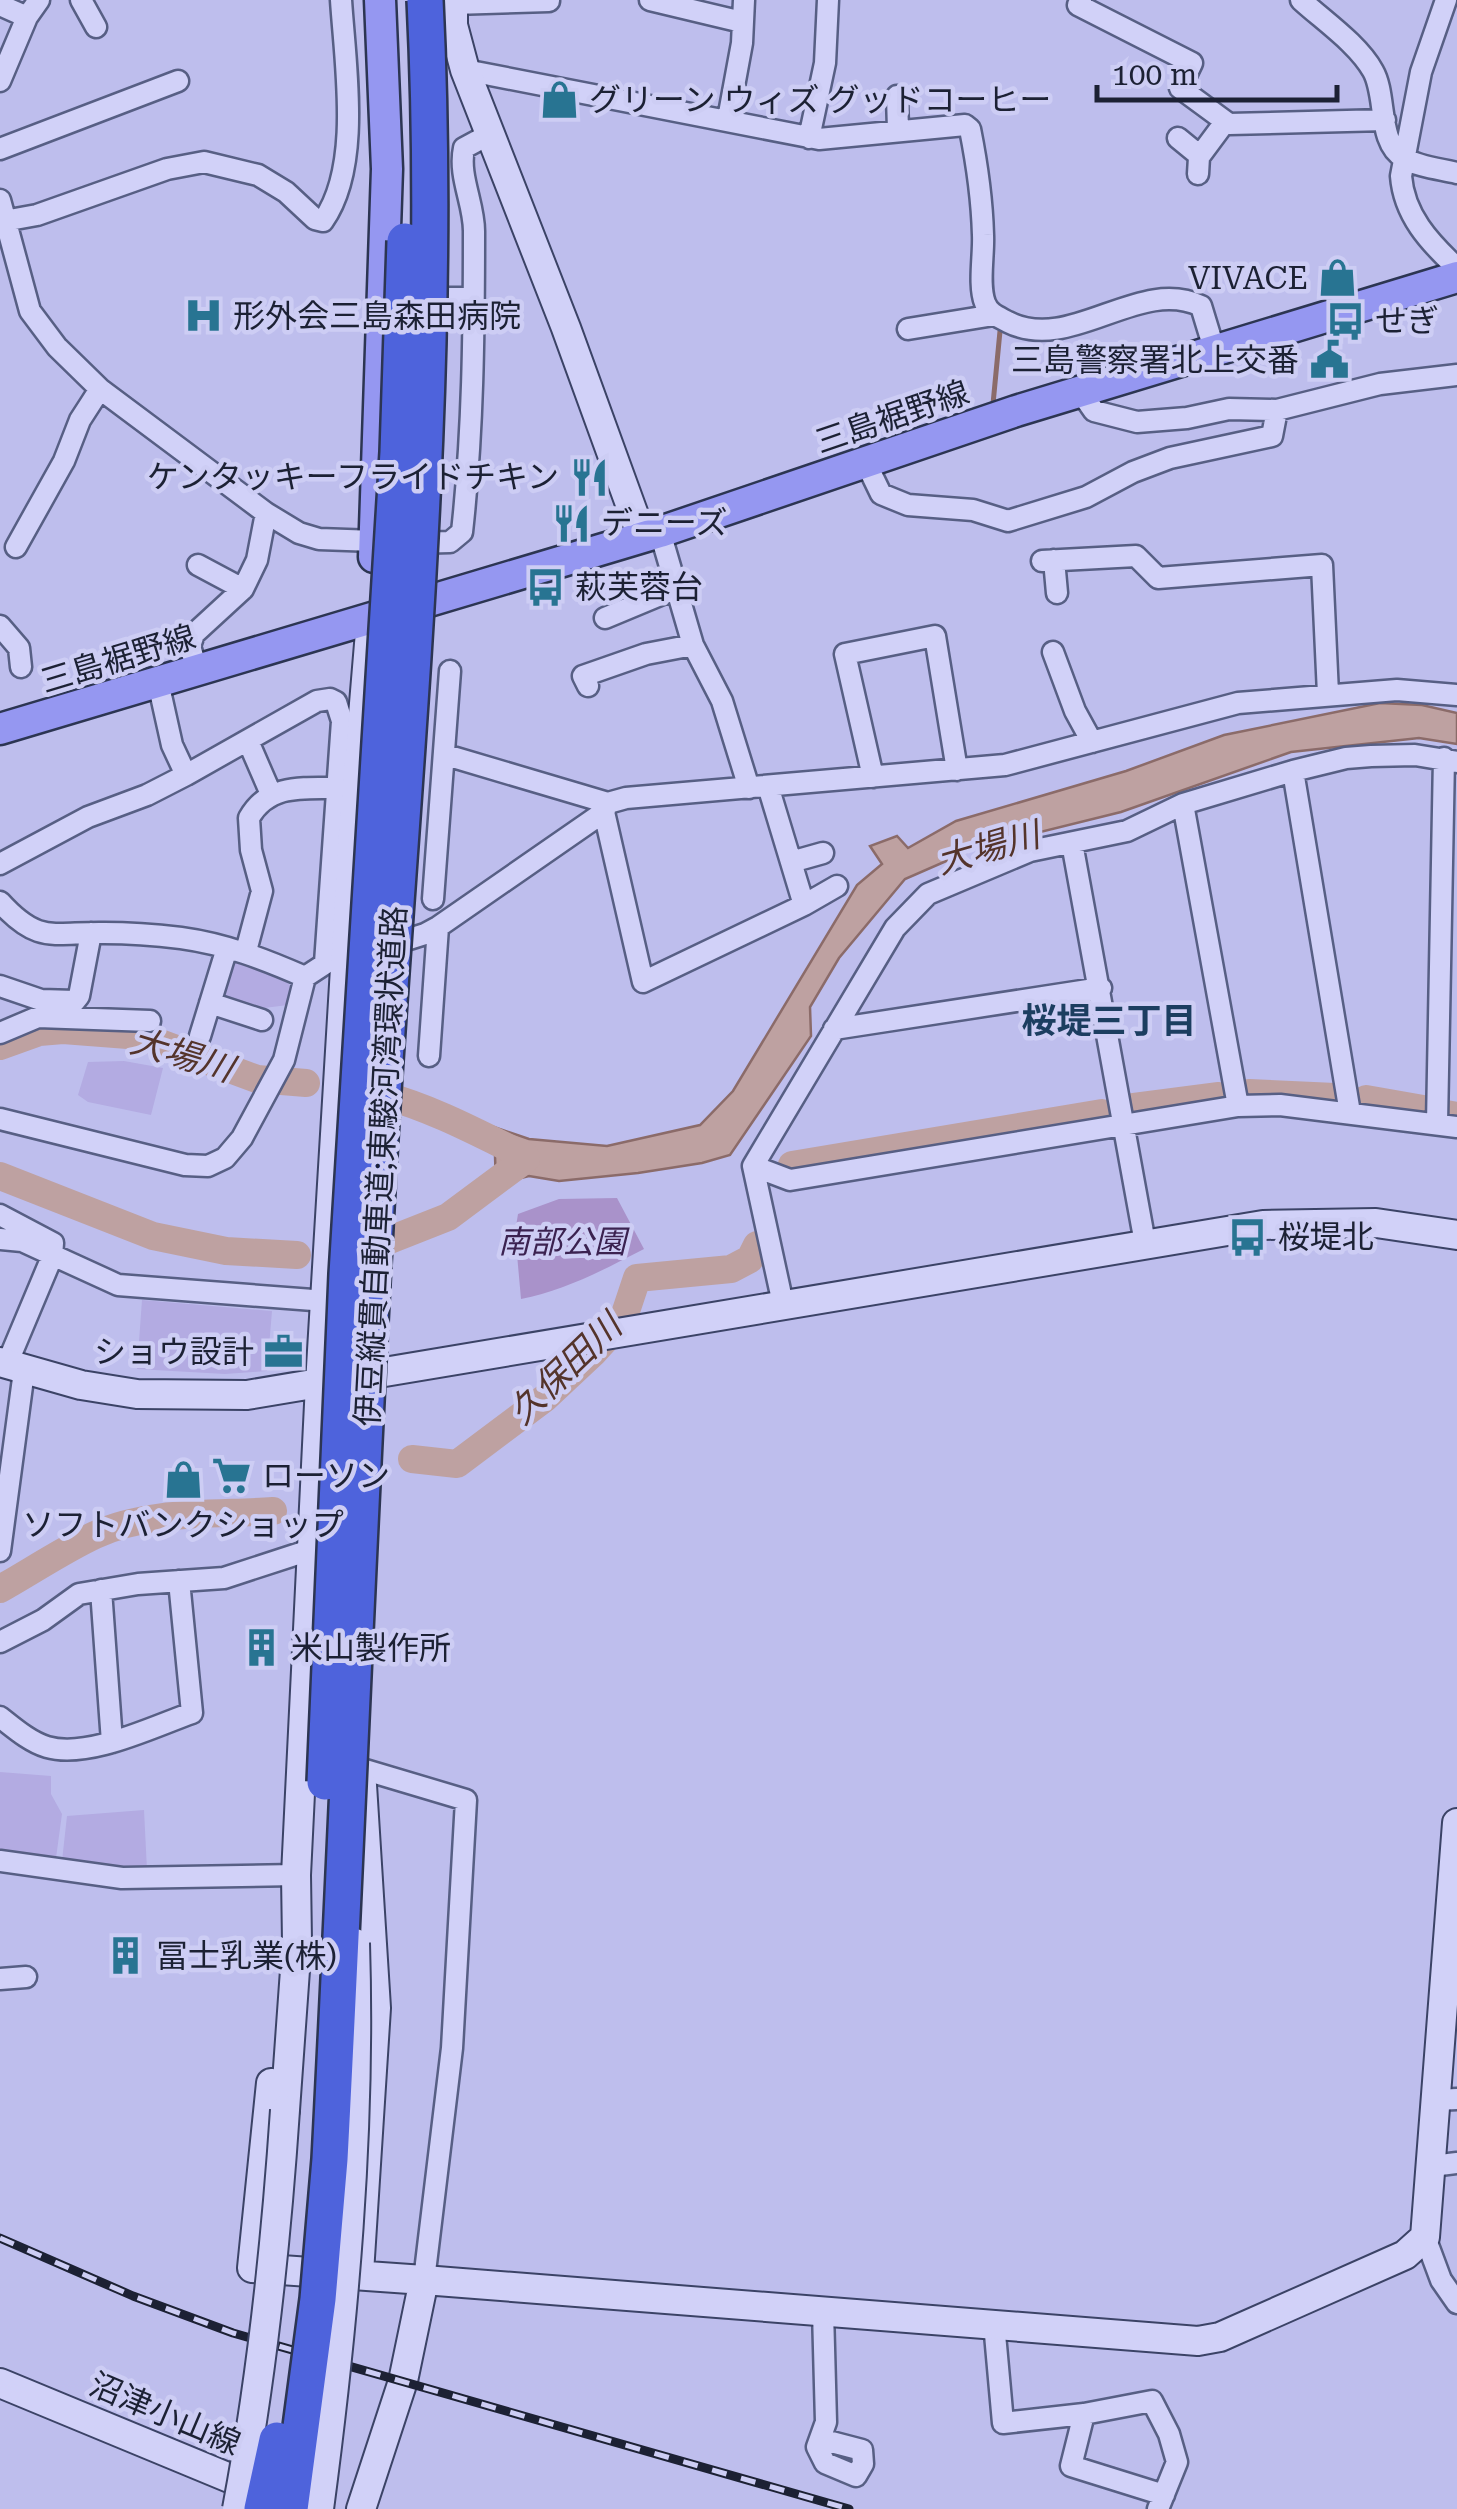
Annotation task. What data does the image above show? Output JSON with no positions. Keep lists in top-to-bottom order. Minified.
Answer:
{"streets":{"highway":["伊豆縦貫自動車道;東駿河湾環状道路"],"main road":["三島裾野線"],"street":["沼津小山線"]},"districts":["桜堤三丁目"],"water":["大場川","久保田川"],"parks":["南部公園"],"places":{"shop":["グリーン ウィズ グッドコーヒー","VIVACE","ソフトバンクショップ"],"hospital":["形外会三島森田病院"],"bus stop":["せぎ","萩芙蓉台","桜堤北"],"public building":["三島警察署北上交番"],"restaurant":["ケンタッキーフライドチキン","デニーズ"],"office":["ショウ設計"],"supermarket":["ローソン"],"building":["米山製作所","冨士乳業(株)"]},"scale_bar":"100 m"}
